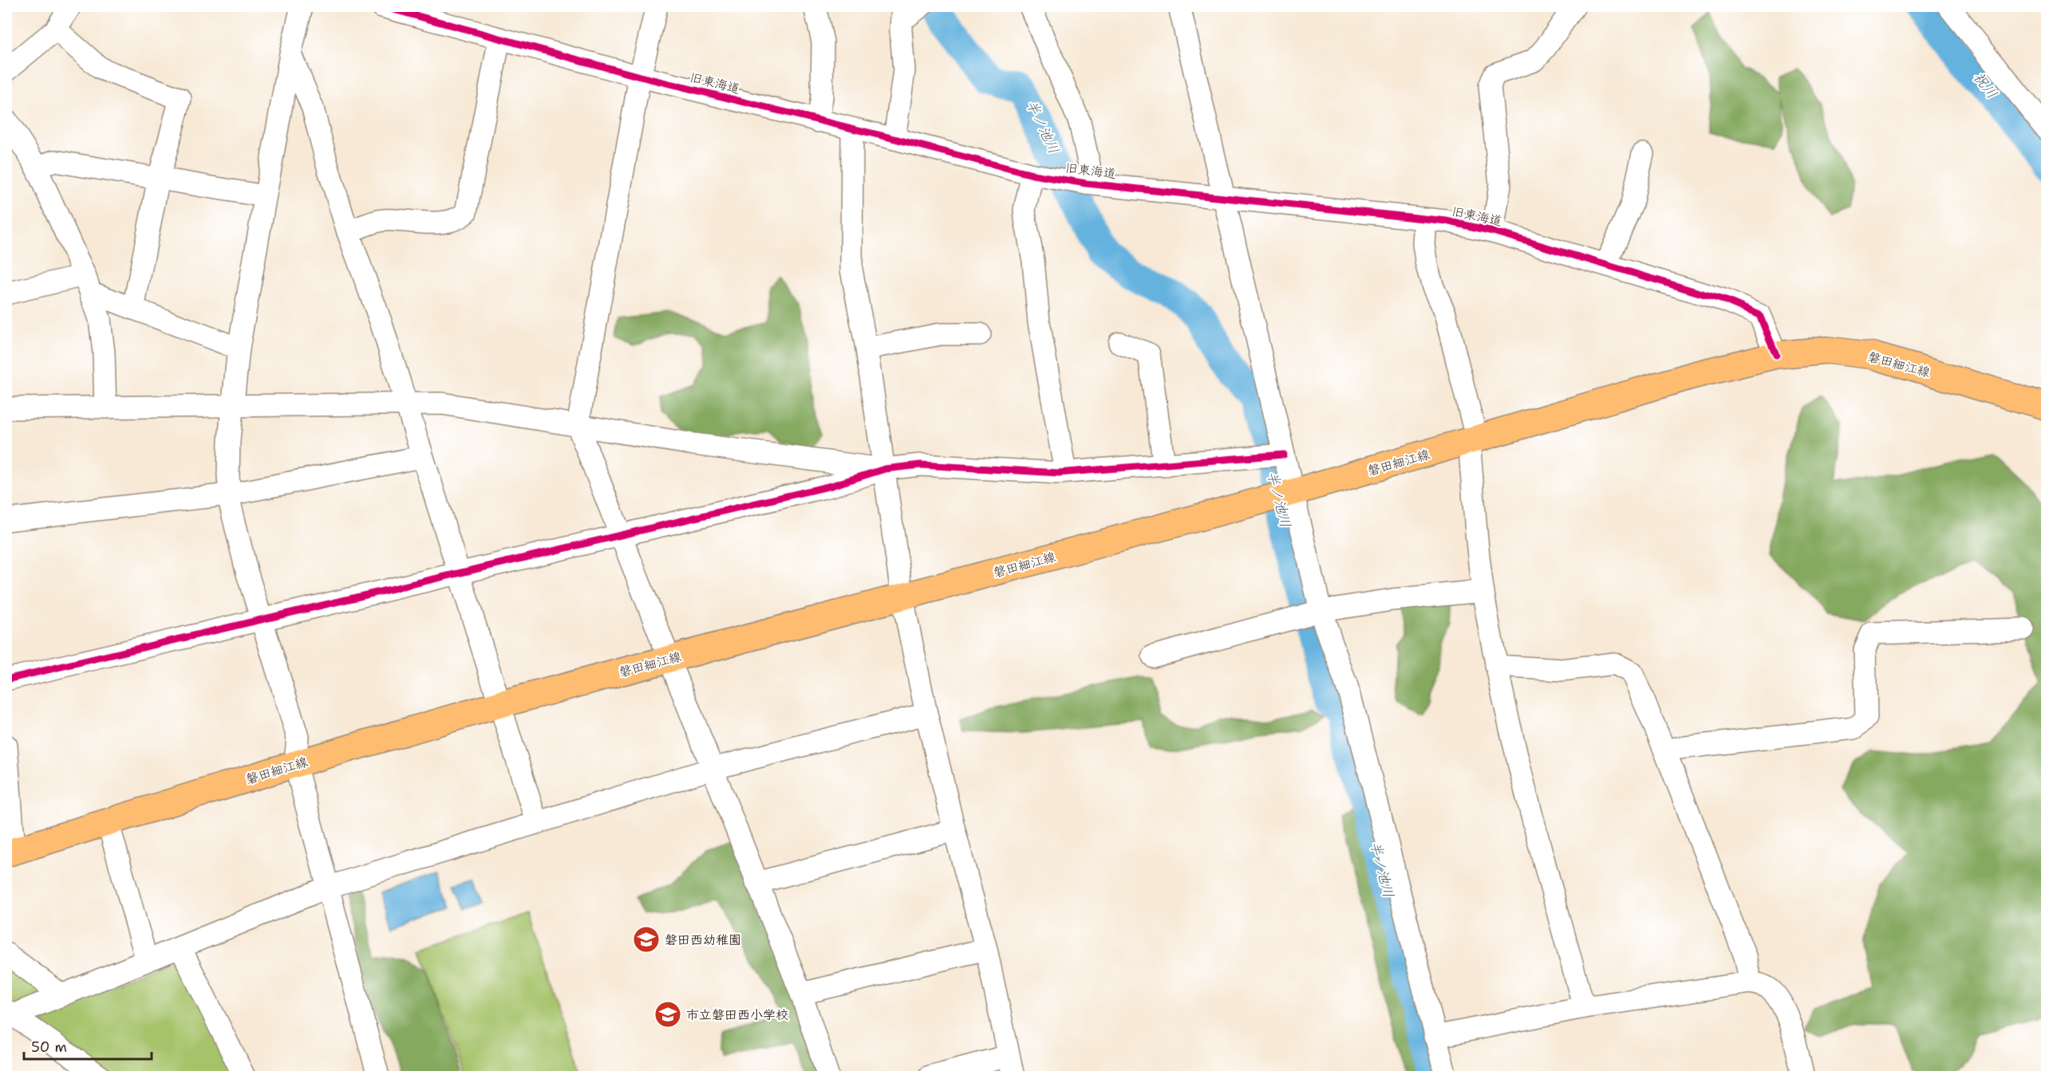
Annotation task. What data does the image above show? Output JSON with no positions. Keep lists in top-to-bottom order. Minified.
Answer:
{"streets":{"main road":["磐田細江線"],"street":["旧東海道"]},"crossings":[["旧東海道","磐田細江線"]],"water":["祝川","半ノ池川"],"places":{"school or university":["磐田西幼稚園","市立磐田西小学校"]},"scale_bar":"50 m"}
